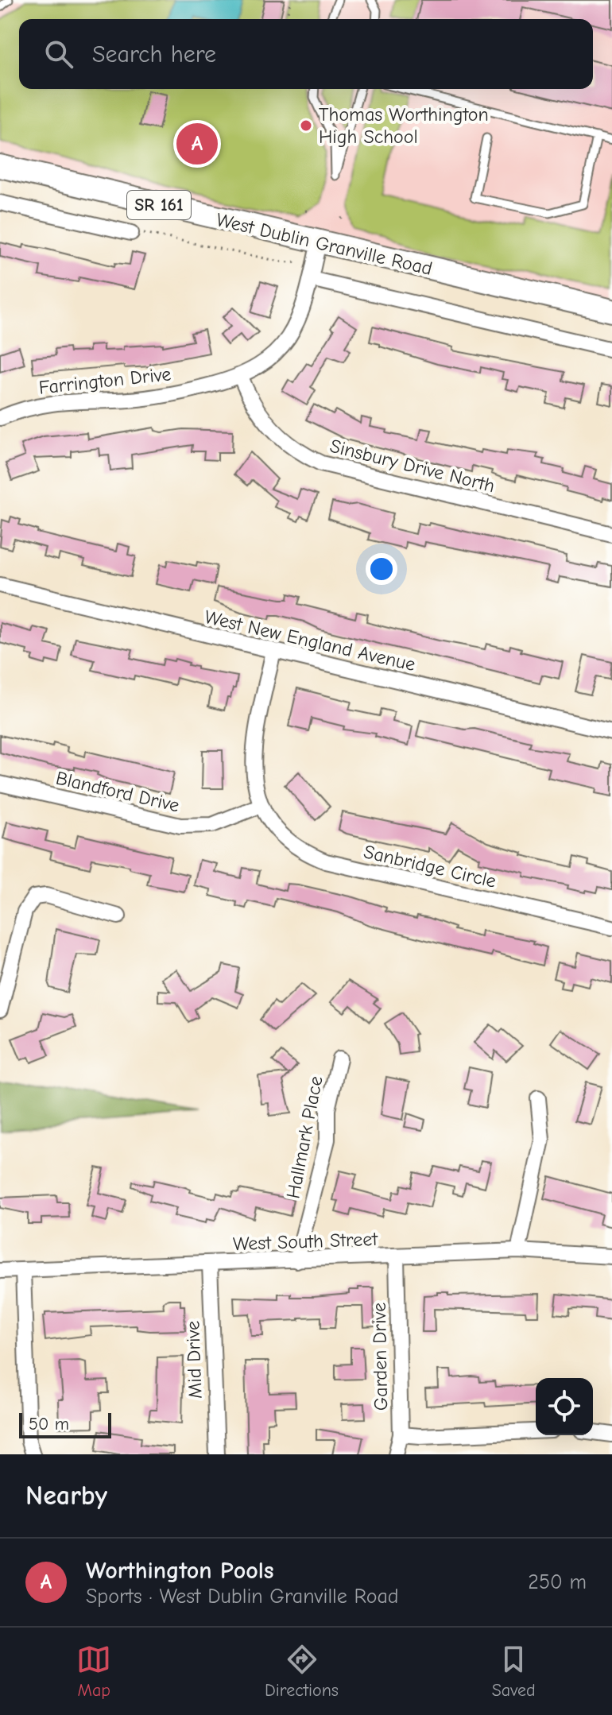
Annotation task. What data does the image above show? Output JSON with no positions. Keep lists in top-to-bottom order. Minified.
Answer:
{"streets":{"main road":["SR 161","West Dublin Granville Road"],"street":["Farrington Drive","Sinsbury Drive North","West New England Avenue","Blandford Drive","Sanbridge Circle","Hallmark Place","West South Street","Garden Drive","Mid Drive"]},"crossings":[["West Dublin Granville Road","Farrington Drive"],["Farrington Drive","Sinsbury Drive North"],["Blandford Drive","Sanbridge Circle"],["Hallmark Place","West South Street"],["West South Street","Garden Drive"],["West South Street","Mid Drive"]],"places":["Thomas Worthington High School"],"scale_bar":"50 m","page":{"search":"Search here","pins":"A","scale":"50 m","heading":"Nearby","list":[{"mark":"A","name":"Worthington Pools","note":"Sports · West Dublin Granville Road","value":"250 m"}],"nav":["Map","Directions","Saved"]}}
